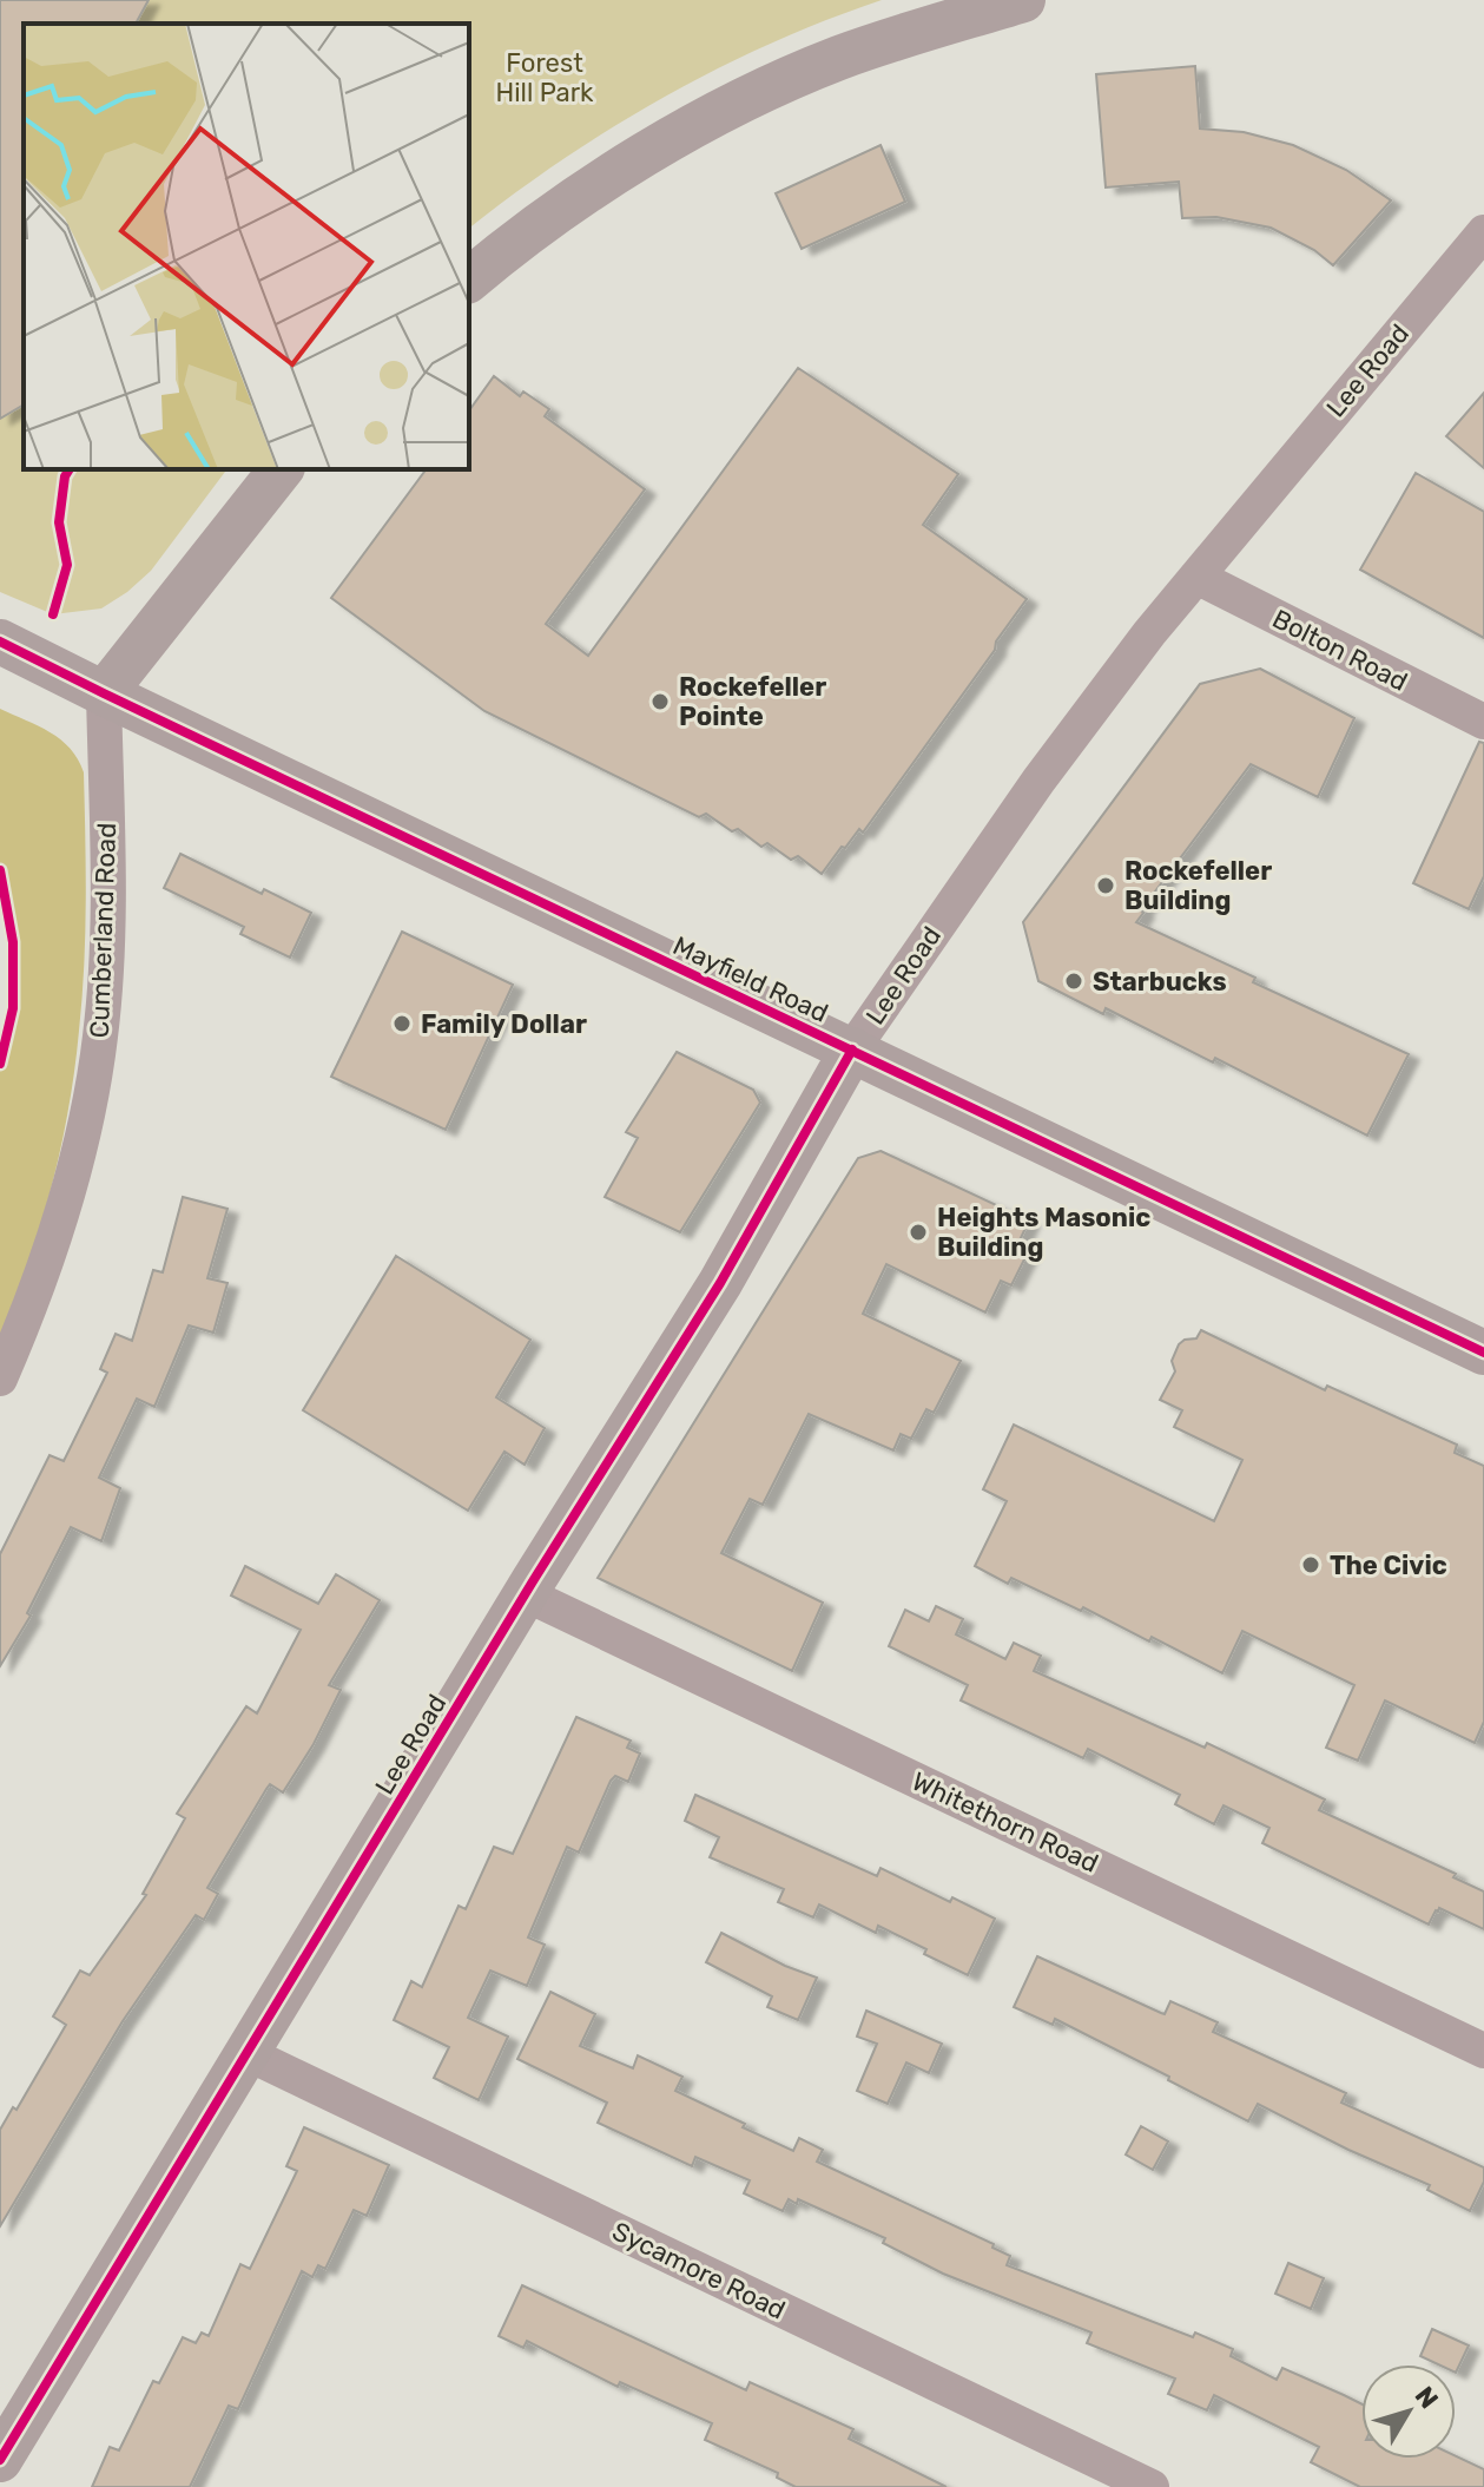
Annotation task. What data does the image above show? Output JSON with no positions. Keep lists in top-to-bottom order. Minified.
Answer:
{"streets":{"main road":["Lee Road","Mayfield Road"],"street":["Bolton Road","Cumberland Road","Whitethorn Road","Sycamore Road"]},"crossings":[["Lee Road","Bolton Road"],["Lee Road","Mayfield Road"],["Lee Road","Whitethorn Road"],["Lee Road","Sycamore Road"],["Cumberland Road","Mayfield Road"]],"parks":["Forest Hill Park"],"places":["Rockefeller Pointe","Rockefeller Building","Starbucks","Family Dollar","Heights Masonic Building","The Civic"],"north":"top right"}
